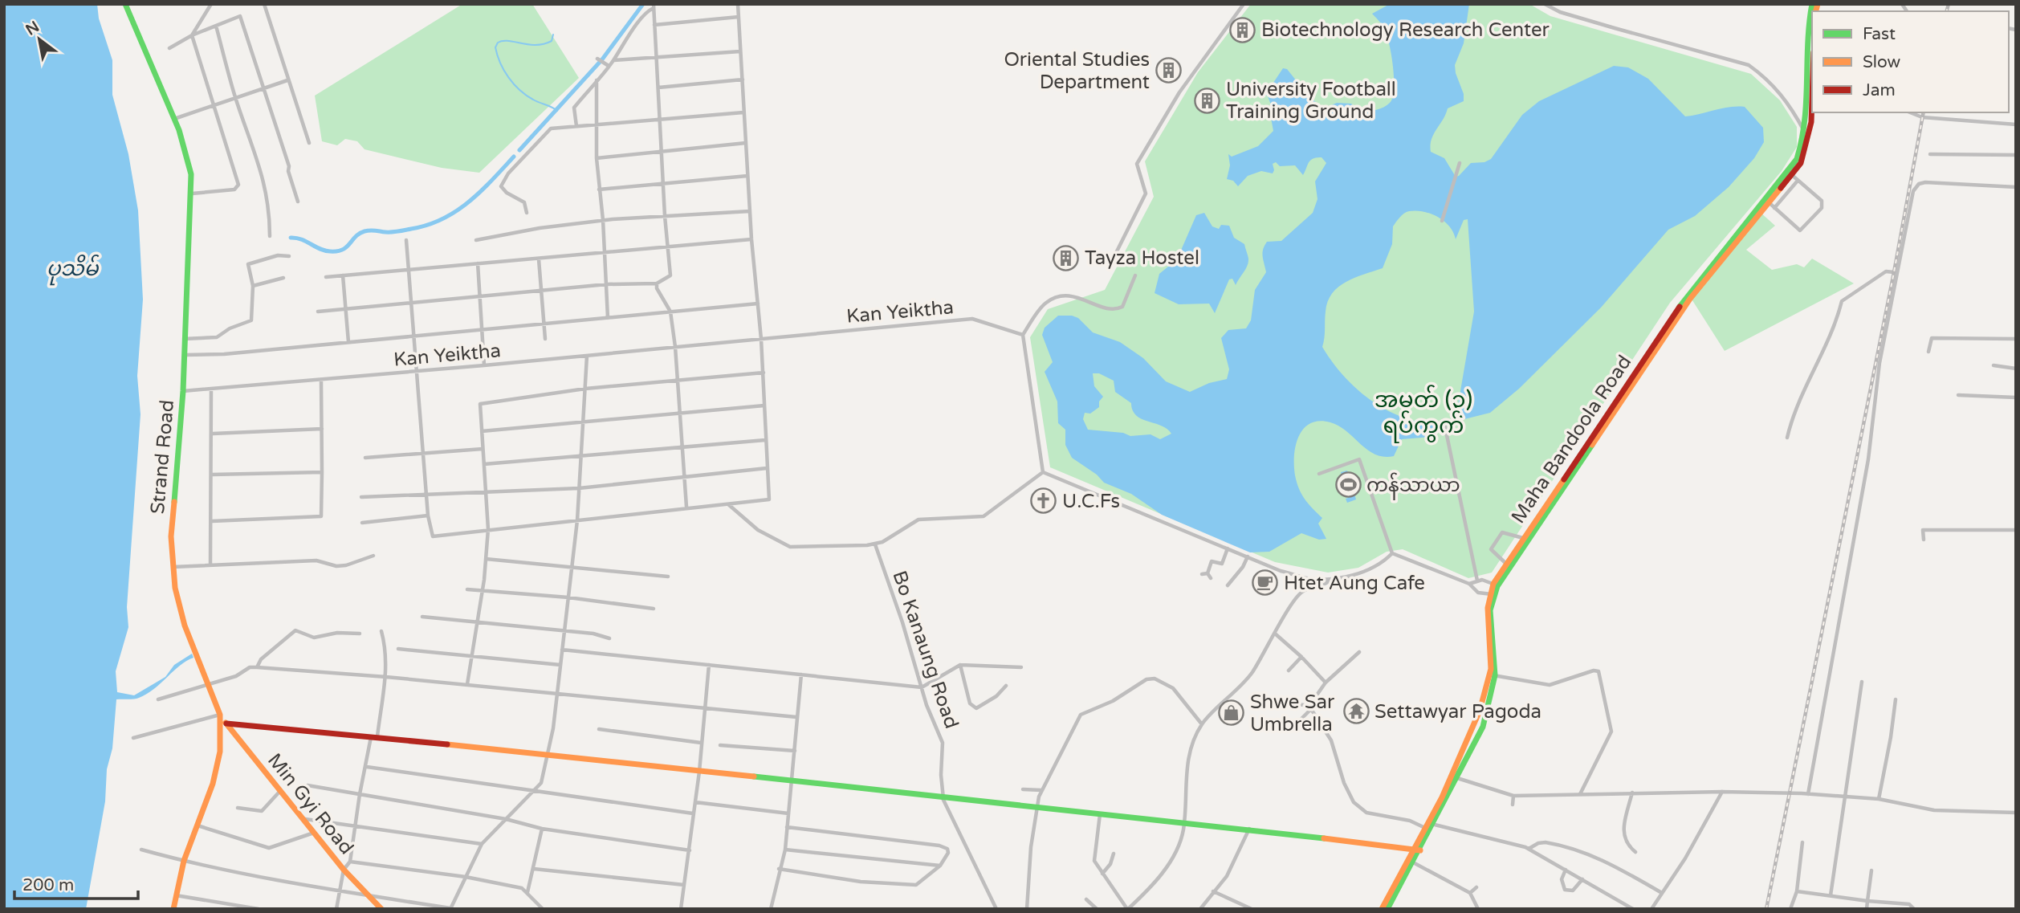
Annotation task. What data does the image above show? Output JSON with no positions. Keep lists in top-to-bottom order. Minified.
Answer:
{"streets":{"main road":["Maha Bandoola Road","Strand Road","Min Gyi Road"],"street":["Kan Yeiktha","Bo Kanaung Road"]},"crossings":[["Kan Yeiktha","Strand Road"],["Strand Road","Min Gyi Road"]],"districts":["အမှတ် (၃) ရပ်ကွက်"],"water":["ပုသိမ်"],"places":{"building":["Biotechnology Research Center","Oriental Studies Department","University Football Training Ground","Tayza Hostel"],"sports":["ကန်သာယာ"],"church":["U.C.Fs"],"cafe":["Htet Aung Cafe"],"temple":["Settawyar Pagoda"],"shop":["Shwe Sar Umbrella"]},"legend":["Fast","Slow","Jam"],"scale_bar":"200 m","north":"top left"}
